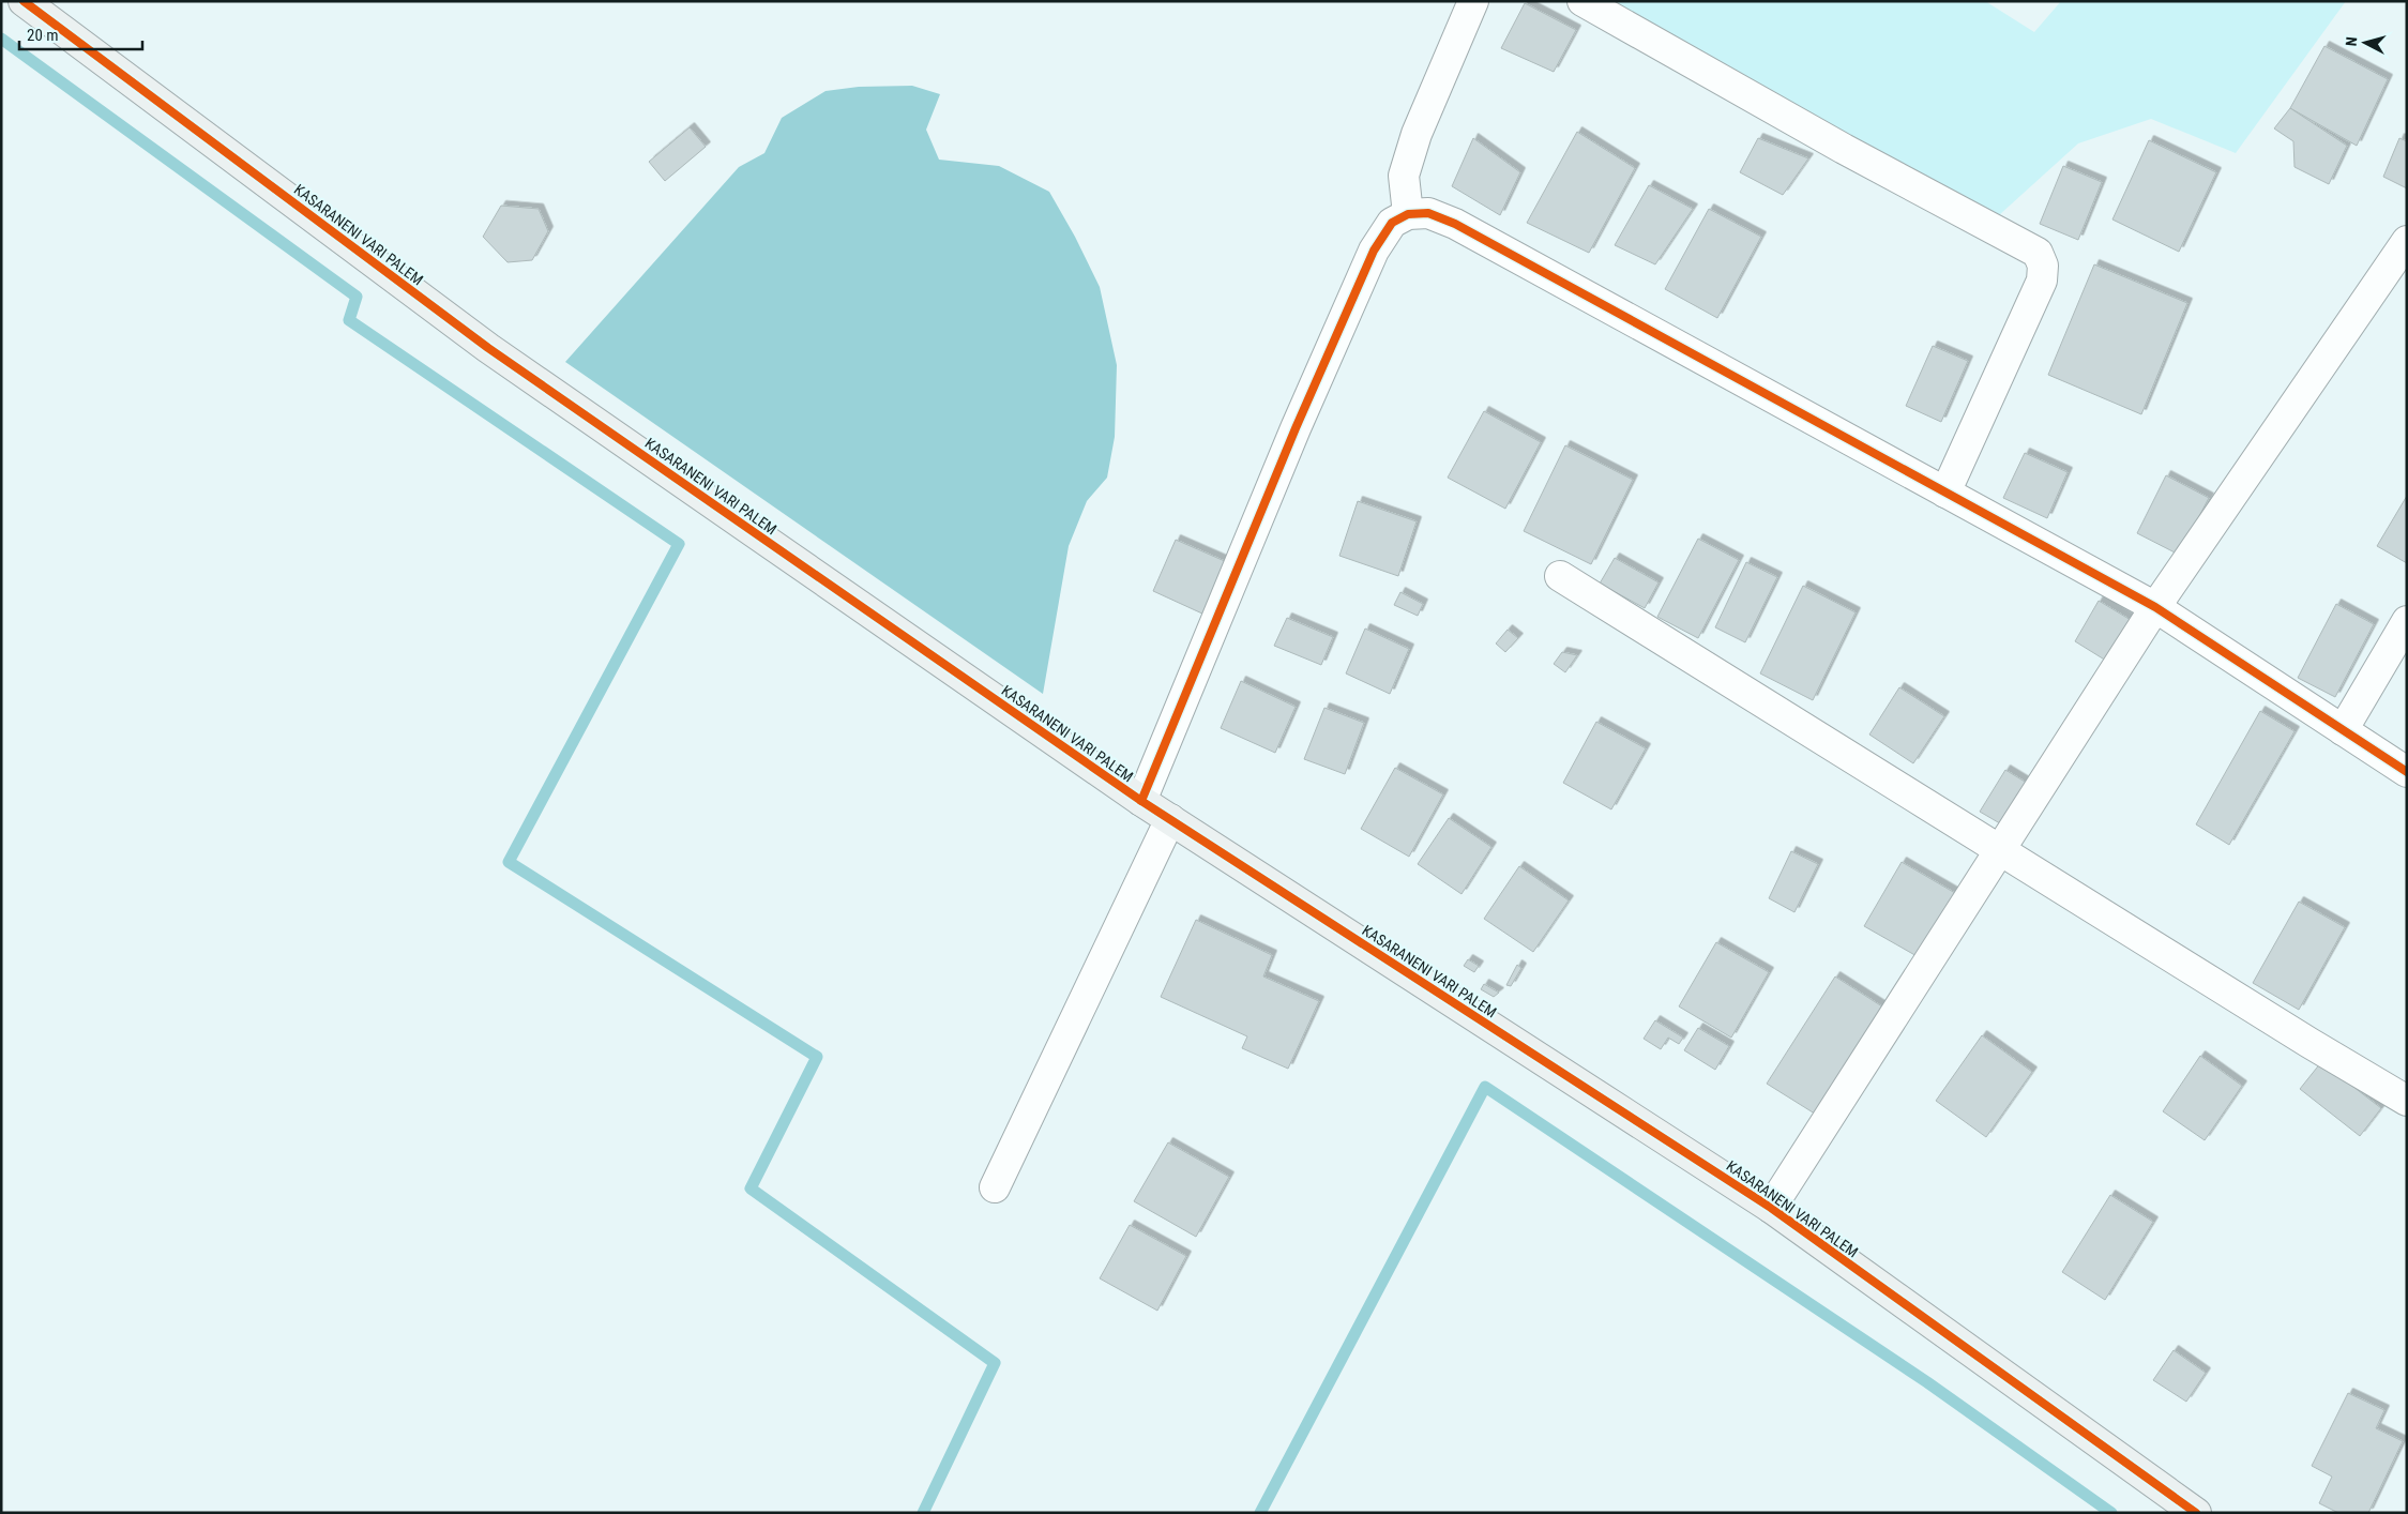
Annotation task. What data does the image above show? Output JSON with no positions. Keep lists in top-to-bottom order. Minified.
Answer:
{"streets":{"street":["KASARANENI VARI PALEM"]},"scale_bar":"20 m","north":"left"}
